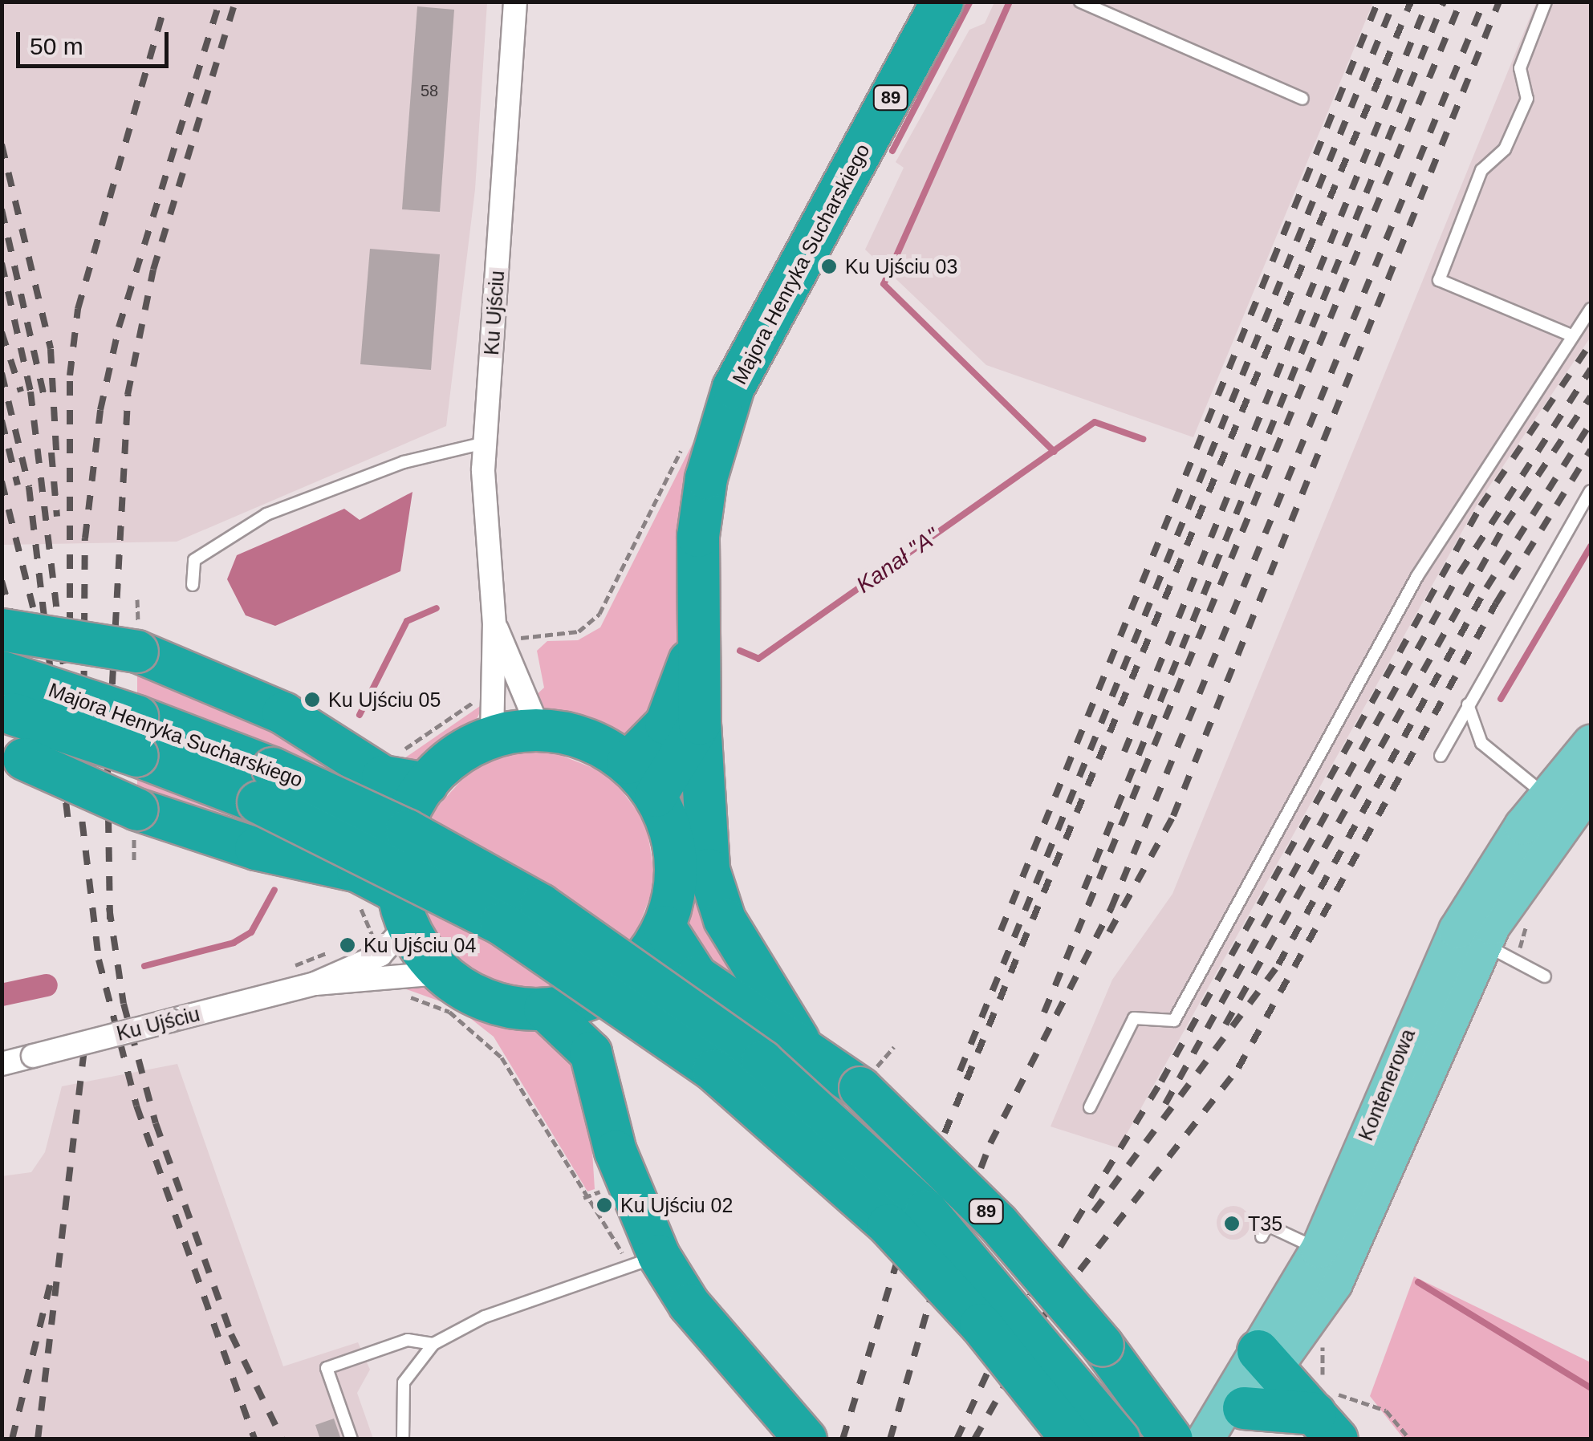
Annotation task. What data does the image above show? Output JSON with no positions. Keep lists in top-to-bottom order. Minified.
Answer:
{"streets":{"highway":["89","Majora Henryka Sucharskiego"],"main road":["Kontenerowa"],"street":["Ku Ujściu"]},"crossings":[["89","Majora Henryka Sucharskiego"],["Majora Henryka Sucharskiego","Ku Ujściu"]],"water":["Kanał \"A\""],"places":["Ku Ujściu 03","Ku Ujściu 05","Ku Ujściu 04","Ku Ujściu 02","T35"],"house_numbers":["58"],"scale_bar":"50 m"}
